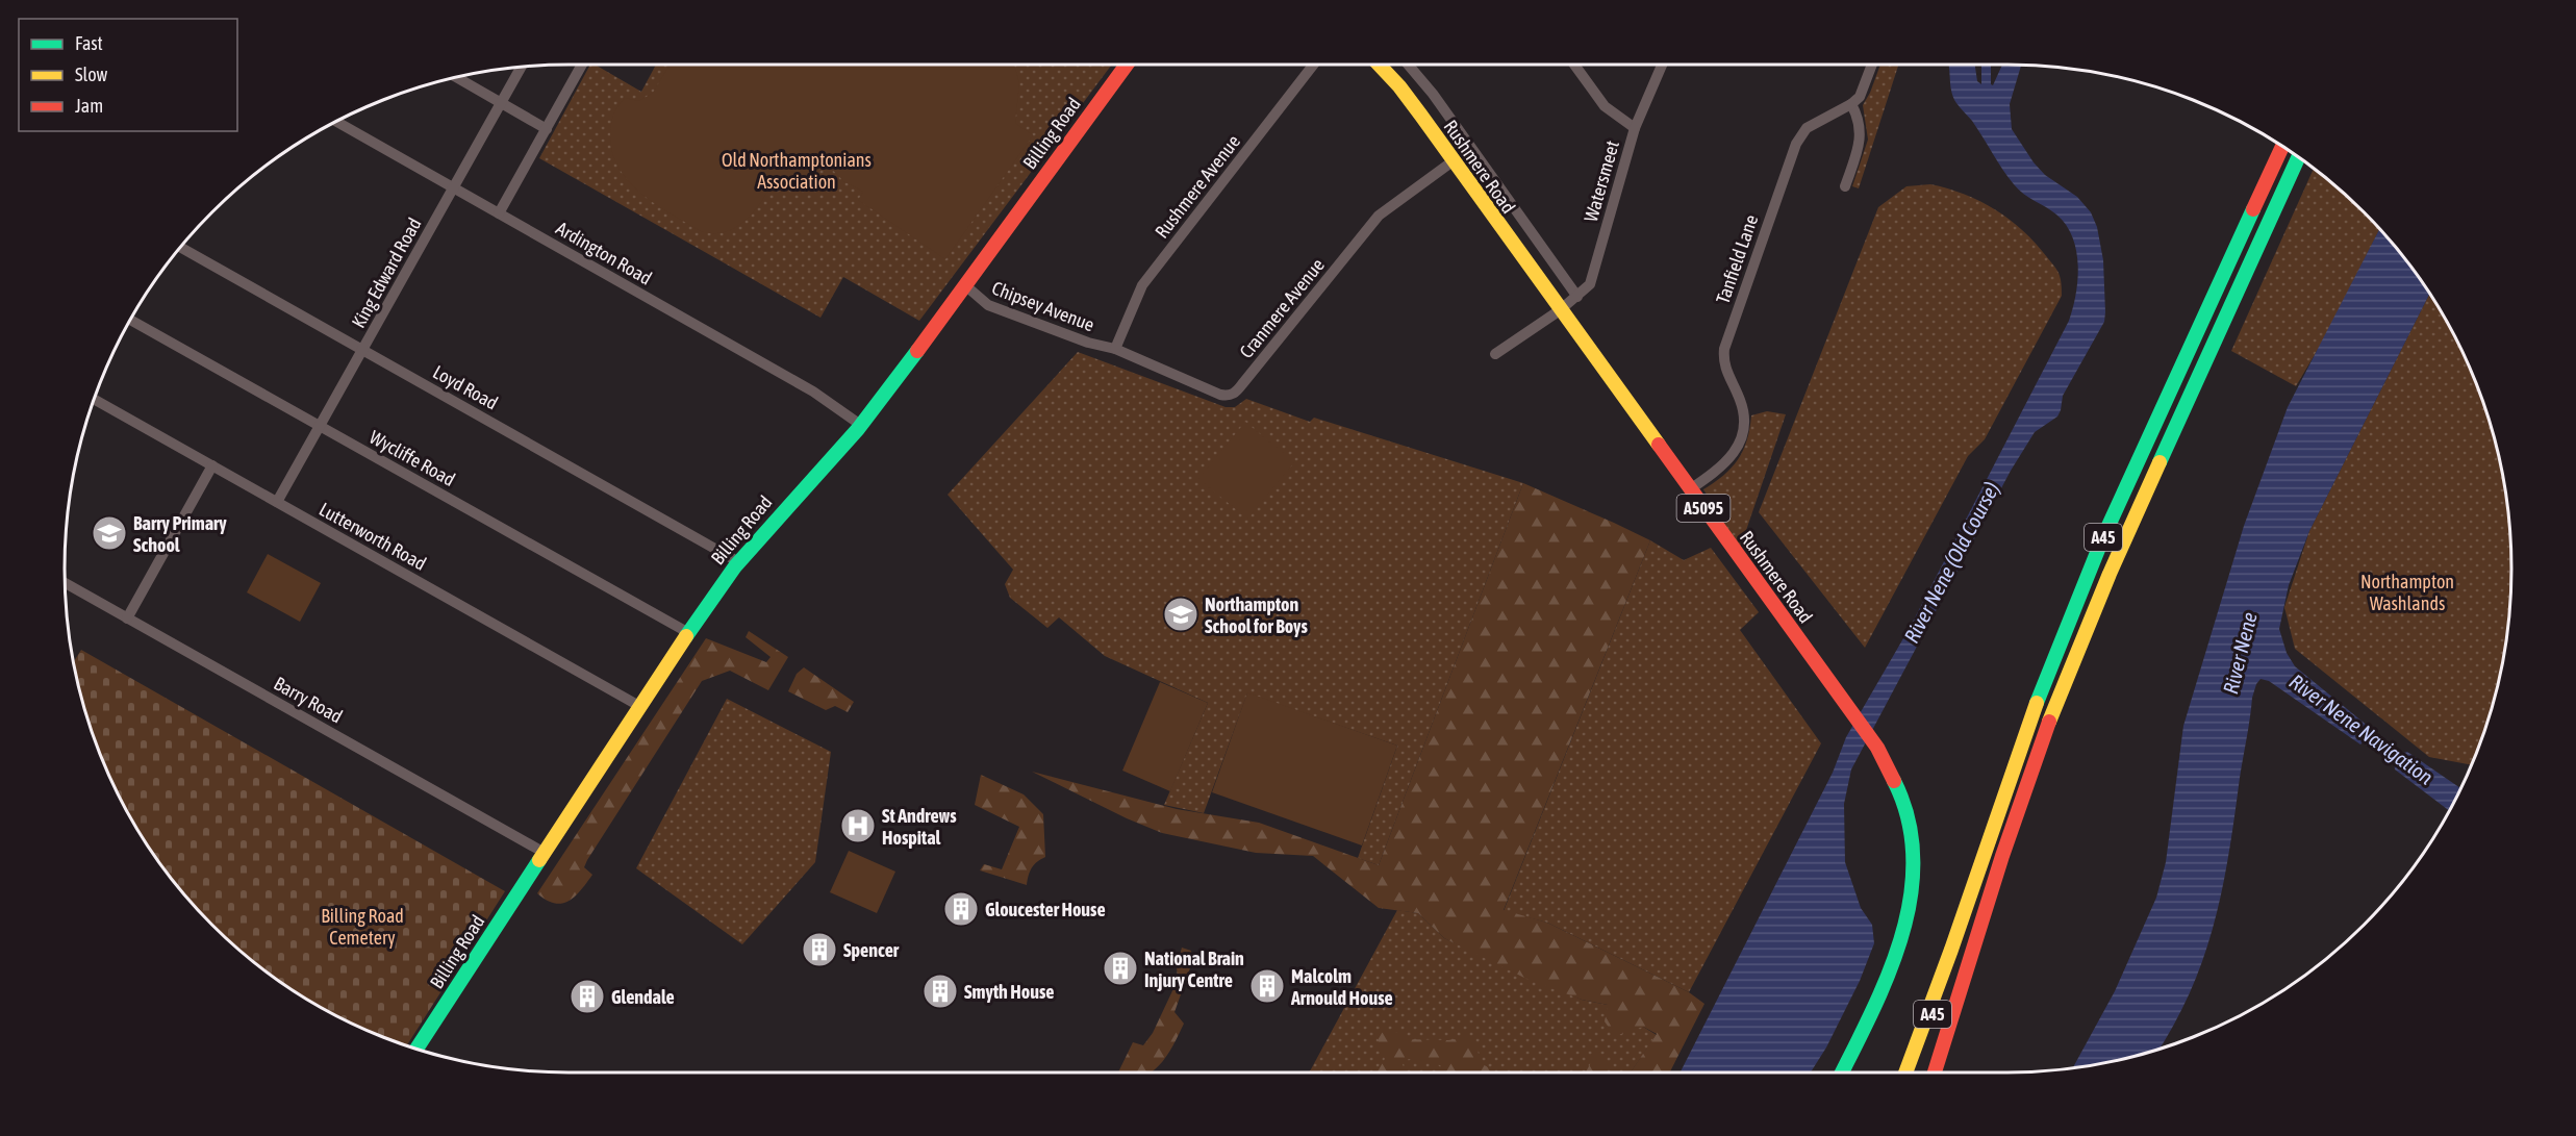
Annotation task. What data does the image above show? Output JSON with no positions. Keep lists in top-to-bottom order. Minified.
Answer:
{"streets":{"main road":["Billing Road","Rushmere Road","A5095","A45"],"street":["Watersmeet","Rushmere Avenue","Ardington Road","Tanfield Lane","King Edward Road","Chipsey Avenue","Cranmere Avenue","Loyd Road","Wycliffe Road","Lutterworth Road","Barry Road"]},"crossings":[["Billing Road","Ardington Road"],["Billing Road","Chipsey Avenue"],["Billing Road","Loyd Road"],["Billing Road","Wycliffe Road"],["Billing Road","Lutterworth Road"],["Billing Road","Barry Road"],["Rushmere Road","Watersmeet"],["Rushmere Road","Tanfield Lane"],["Rushmere Road","Cranmere Avenue"],["Rushmere Avenue","Chipsey Avenue"],["Rushmere Avenue","Cranmere Avenue"],["Ardington Road","King Edward Road"],["King Edward Road","Loyd Road"],["King Edward Road","Wycliffe Road"],["King Edward Road","Lutterworth Road"],["Chipsey Avenue","Cranmere Avenue"]],"water":["River Nene (Old Course)","River Nene","River Nene Navigation"],"parks":["Old Northamptonians Association","Northampton Washlands","Billing Road Cemetery"],"places":{"school or university":["Barry Primary School","Northampton School for Boys"],"hospital":["St Andrews Hospital"],"building":["Gloucester House","Spencer","National Brain Injury Centre","Malcolm Arnould House","Smyth House","Glendale"]},"legend":["Fast","Slow","Jam"]}
